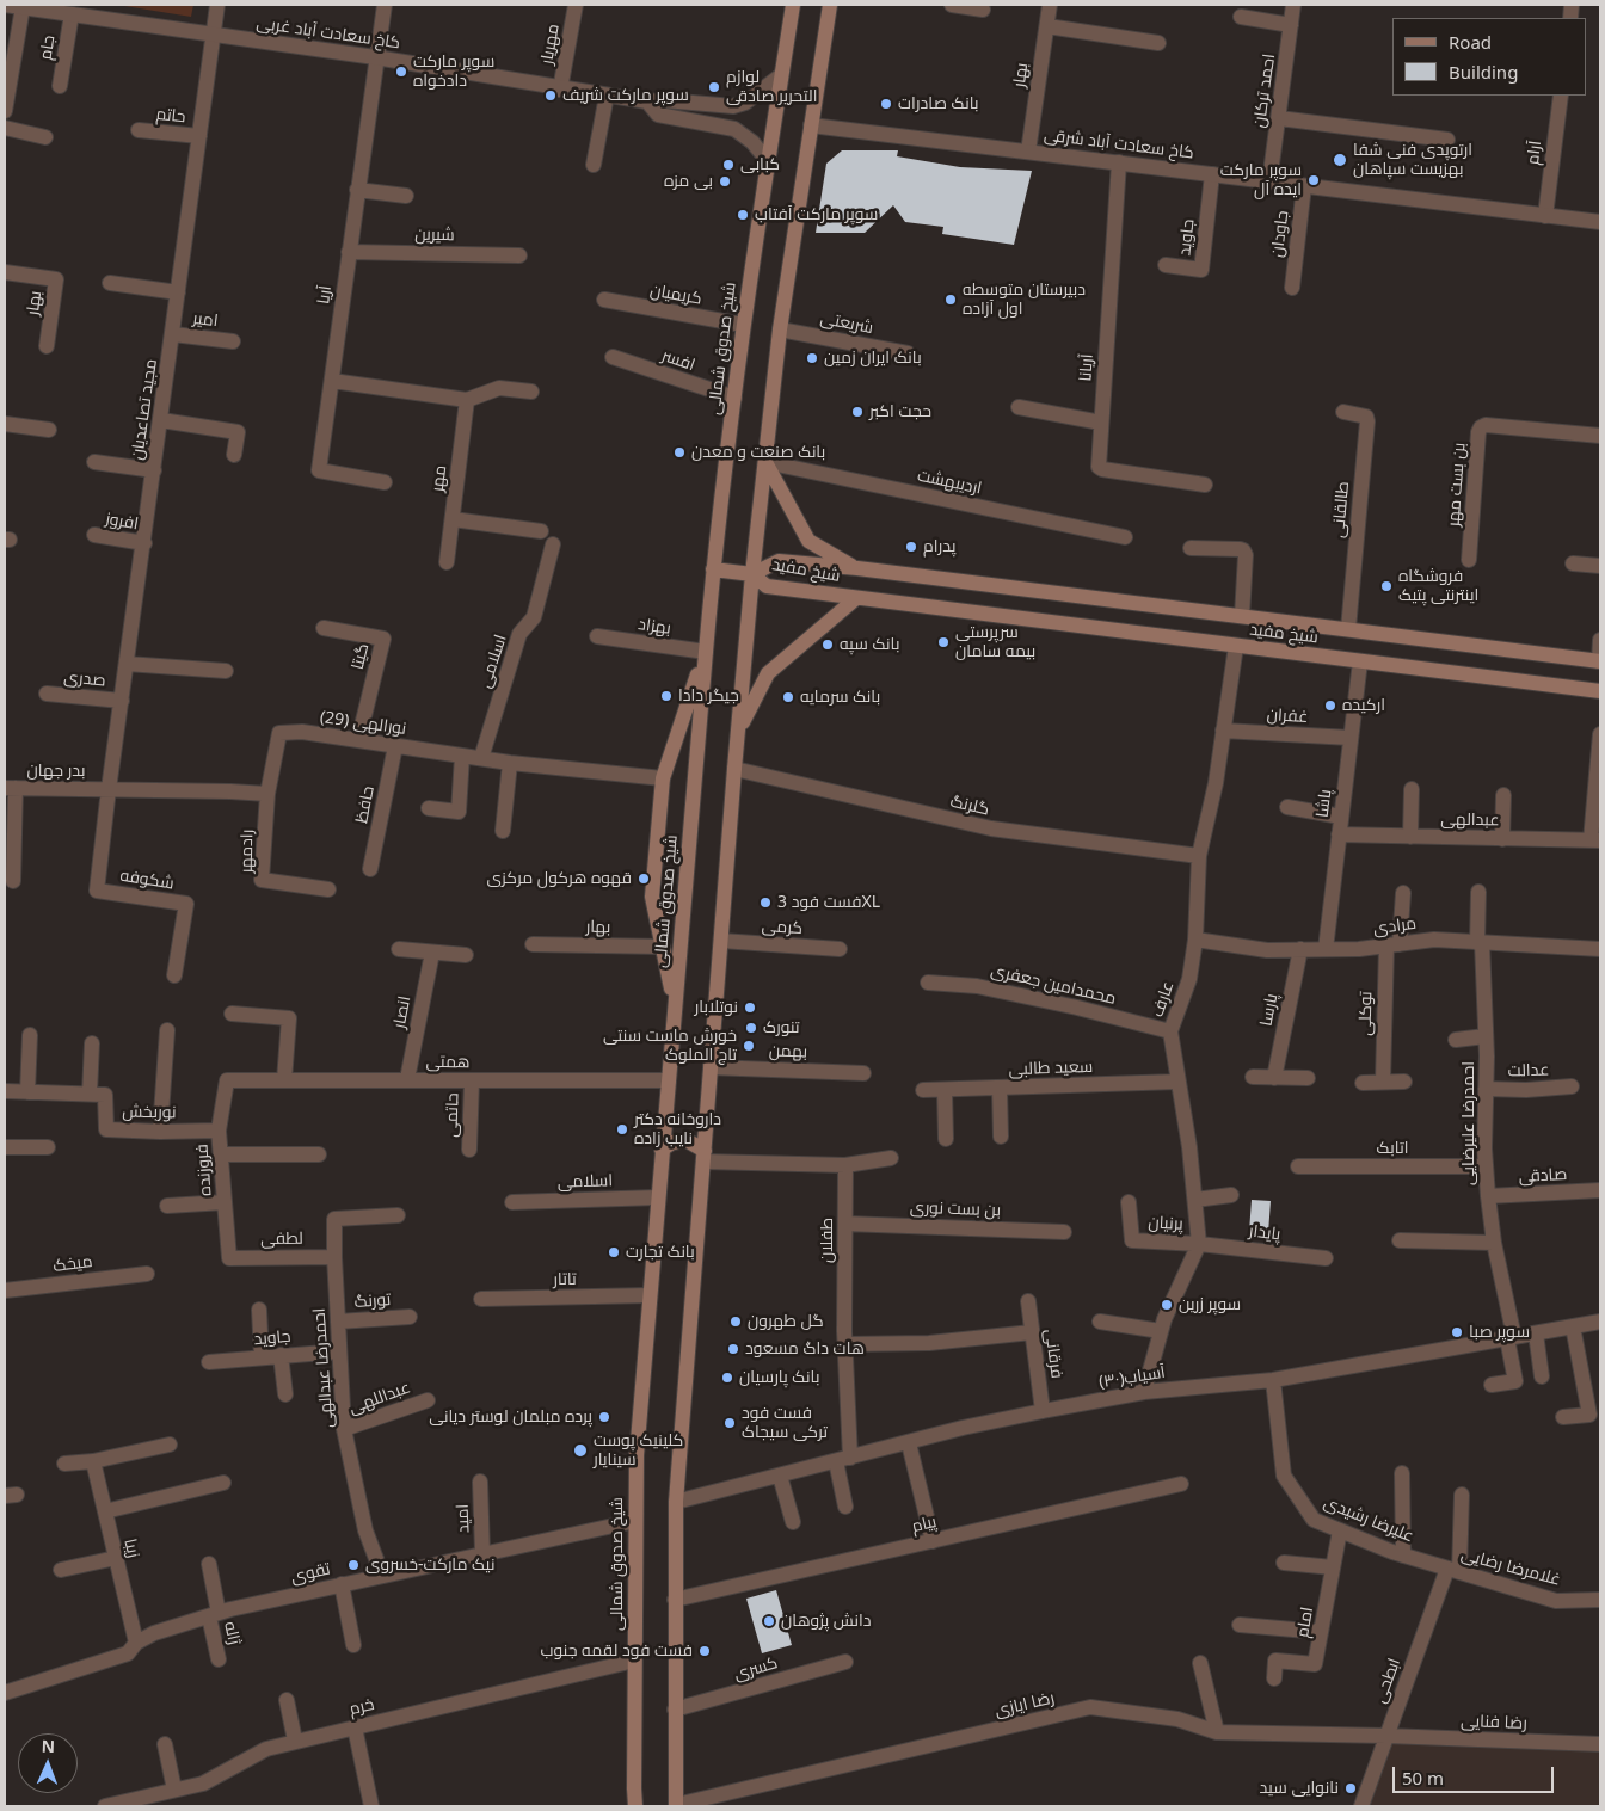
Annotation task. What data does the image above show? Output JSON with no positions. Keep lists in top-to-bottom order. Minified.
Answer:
{"streets":{"main road":["شیخ صدوق شمالی","شیخ مفید"],"street":["کاخ سعادت آباد غربی","مهریار","جام","بهار","احمد ترکان","حاتم","کاخ سعادت آباد شرقی","آرام","جاودان","شیرین","جاوید","آریا","کریمیان","امیر","شریعتی","افسر","آریانا","مجید تصاعدیان","مهر","اردیبهشت","بن بست مهر","طالقانی","افروز","بهزاد","گیتا","اسلامی","صدری","غفران","نورالهی (29)","بدر جهان","پاشا","حافظ","گلرنگ","عبدالهی","رادمهر","شکوفه","مرادی","کرمی","محمدامین جعفری","عارف","پارسا","انصار","توکلی","بهمن","همتی","سعید طالبی","عدالت","نوربخش","حاتمی","احمدرضا علیرضایی","اتابک","فروزنده","صادقی","بن بست نوری","پرنیان","پایدار","لطفی","طفلان","میخک","تاتار","تورنگ","فرقانی","احمدرضا عبدالهی","آسیاب(۳۰)","عبداللهی","امید","علیرضا رشیدی","پیام","زیبا","غلامرضا رضایی","تقوی","امام","ژاله","کسری","ابطحی","رضا ایازی","خرم","رضا فنایی"]},"crossings":[["کاخ سعادت آباد غربی","مهریار"],["کاخ سعادت آباد غربی","جام"],["کاخ سعادت آباد غربی","آریا"],["کاخ سعادت آباد غربی","شیخ صدوق شمالی"],["کاخ سعادت آباد غربی","مجید تصاعدیان"],["بهار","کاخ سعادت آباد شرقی"],["احمد ترکان","کاخ سعادت آباد شرقی"],["حاتم","مجید تصاعدیان"],["کاخ سعادت آباد شرقی","آرام"],["کاخ سعادت آباد شرقی","جاودان"],["کاخ سعادت آباد شرقی","جاوید"],["کاخ سعادت آباد شرقی","آریانا"],["شیرین","آریا"],["جاوید","احمدرضا عبدالهی"],["کریمیان","شیخ صدوق شمالی"],["امیر","مجید تصاعدیان"],["شیخ صدوق شمالی","افسر"],["شیخ صدوق شمالی","بهزاد"],["شیخ صدوق شمالی","اسلامی"],["شیخ صدوق شمالی","همتی"],["شیخ صدوق شمالی","تاتار"],["شیخ صدوق شمالی","تقوی"],["شیخ صدوق شمالی","خرم"],["مجید تصاعدیان","افروز"],["مجید تصاعدیان","صدری"],["مجید تصاعدیان","بدر جهان"],["مجید تصاعدیان","شکوفه"],["طالقانی","شیخ مفید"],["شیخ مفید","پاشا"],["شیخ مفید","عارف"],["گیتا","نورالهی (29)"],["اسلامی","نورالهی (29)"],["غفران","پاشا"],["غفران","عارف"],["نورالهی (29)","حافظ"],["نورالهی (29)","رادمهر"],["بدر جهان","شکوفه"],["پاشا","عبدالهی"],["پاشا","مرادی"],["گلرنگ","عارف"],["مرادی","عارف"],["مرادی","پارسا"],["مرادی","توکلی"],["مرادی","احمدرضا علیرضایی"],["محمدامین جعفری","عارف"],["عارف","سعید طالبی"],["عارف","پرنیان"],["عارف","پایدار"],["عارف","آسیاب(۳۰)"],["انصار","همتی"],["همتی","حاتمی"],["همتی","فروزنده"],["عدالت","احمدرضا علیرضایی"],["نوربخش","فروزنده"],["احمدرضا علیرضایی","اتابک"],["احمدرضا علیرضایی","صادقی"],["احمدرضا علیرضایی","آسیاب(۳۰)"],["فروزنده","لطفی"],["بن بست نوری","طفلان"],["پرنیان","پایدار"],["لطفی","احمدرضا عبدالهی"],["طفلان","آسیاب(۳۰)"],["تورنگ","احمدرضا عبدالهی"],["فرقانی","آسیاب(۳۰)"],["احمدرضا عبدالهی","عبداللهی"],["احمدرضا عبدالهی","تقوی"],["آسیاب(۳۰)","علیرضا رشیدی"],["امید","تقوی"],["علیرضا رشیدی","غلامرضا رضایی"],["علیرضا رشیدی","امام"],["علیرضا رشیدی","ابطحی"],["زیبا","تقوی"],["غلامرضا رضایی","ابطحی"],["تقوی","ژاله"],["ابطحی","رضا ایازی"],["ابطحی","رضا فنایی"],["رضا ایازی","رضا فنایی"]],"places":["سوپر مارکت دادخواه","لوازم التحریر صادقی","سوپر مارکت شریف","بانک صادرات","ارتوپدی فنی شفا بهزیست سپاهان","کبابی","سوپر مارکت ایده آل","بی مزه","سوپر مارکت آفتاب","دبیرستان متوسطه اول آزاده","بانک ایران زمین","حجت اکبر","بانک صنعت و معدن","پدرام","فروشگاه اینترنتی پتیک","سرپرستی بیمه سامان","بانک سپه","جیگر دادا","بانک سرمایه","ارکیده","قهوه هرکول مرکزی","فست فود 3XL","نوتلابار","تنورک","خورش ماست سنتی تاج الملوک","داروخانه دکتر نایب زاده","بانک تجارت","سوپر زرین","گل طهرون","سوپر صبا","هات داگ مسعود","بانک پارسیان","پرده مبلمان لوستر دیانی","فست فود ترکی سیجاک","کلینیک پوست سینایار","نیک مارکت-خسروی","دانش پژوهان","فست فود لقمه جنوب","نانوایی سید"],"legend":["Road","Building"],"scale_bar":"50 m","north":"top"}
